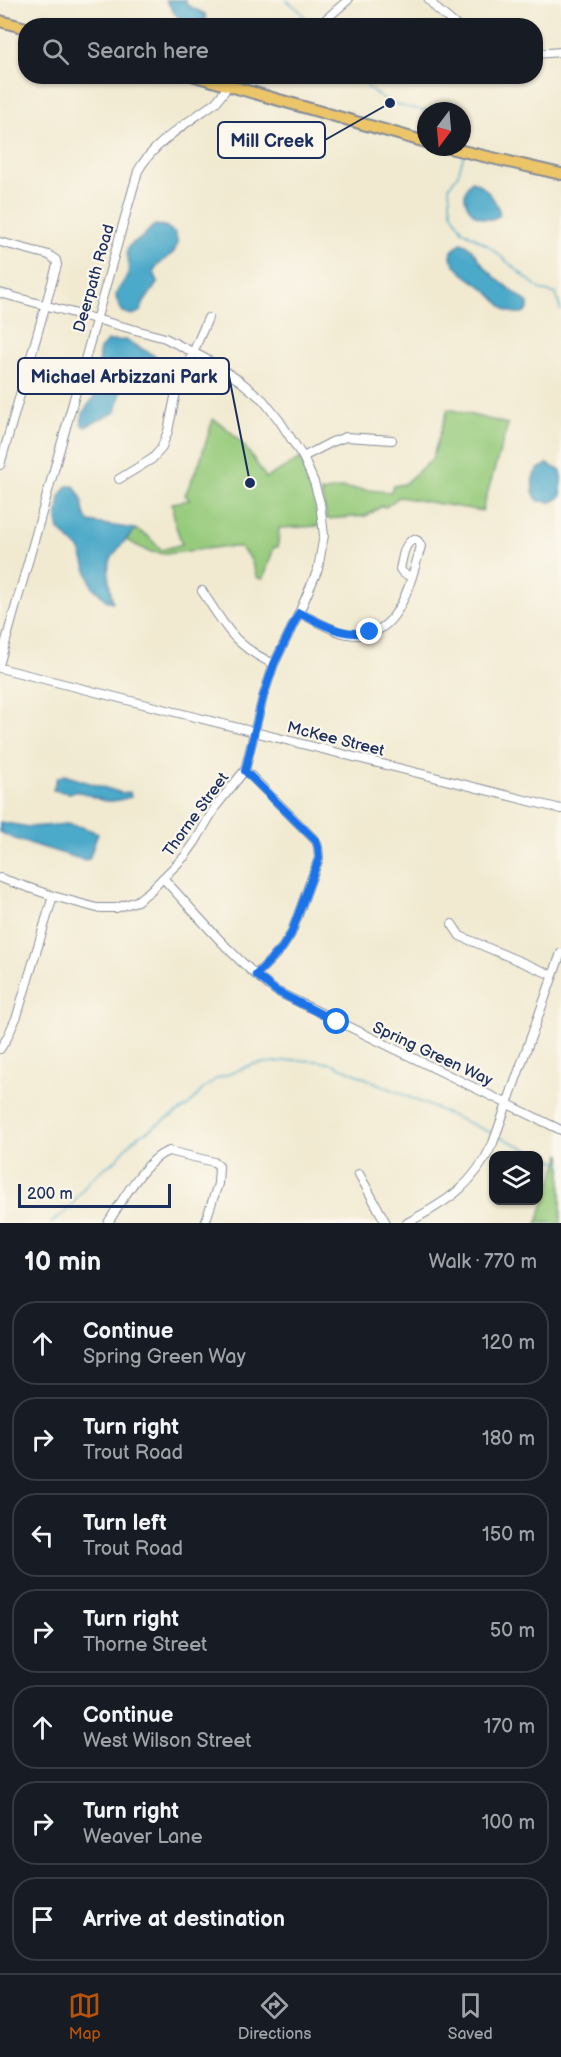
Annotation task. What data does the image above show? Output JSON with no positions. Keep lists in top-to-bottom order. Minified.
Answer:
{"streets":{"street":["Deerpath Road","McKee Street","Thorne Street","Spring Green Way"]},"crossings":[["Deerpath Road","Thorne Street"],["McKee Street","Thorne Street"],["Thorne Street","Spring Green Way"]],"places":["Mill Creek","Michael Arbizzani Park"],"scale_bar":"200 m","north":"bottom","page":{"search":"Search here","scale":"200 m","heading":["10 min","Walk · 770 m"],"list":[["Continue","Spring Green Way","120 m"],["Turn right","Trout Road","180 m"],["Turn left","Trout Road","150 m"],["Turn right","Thorne Street","50 m"],["Continue","West Wilson Street","170 m"],["Turn right","Weaver Lane","100 m"],"Arrive at destination"],"nav":["Map","Directions","Saved"]}}
